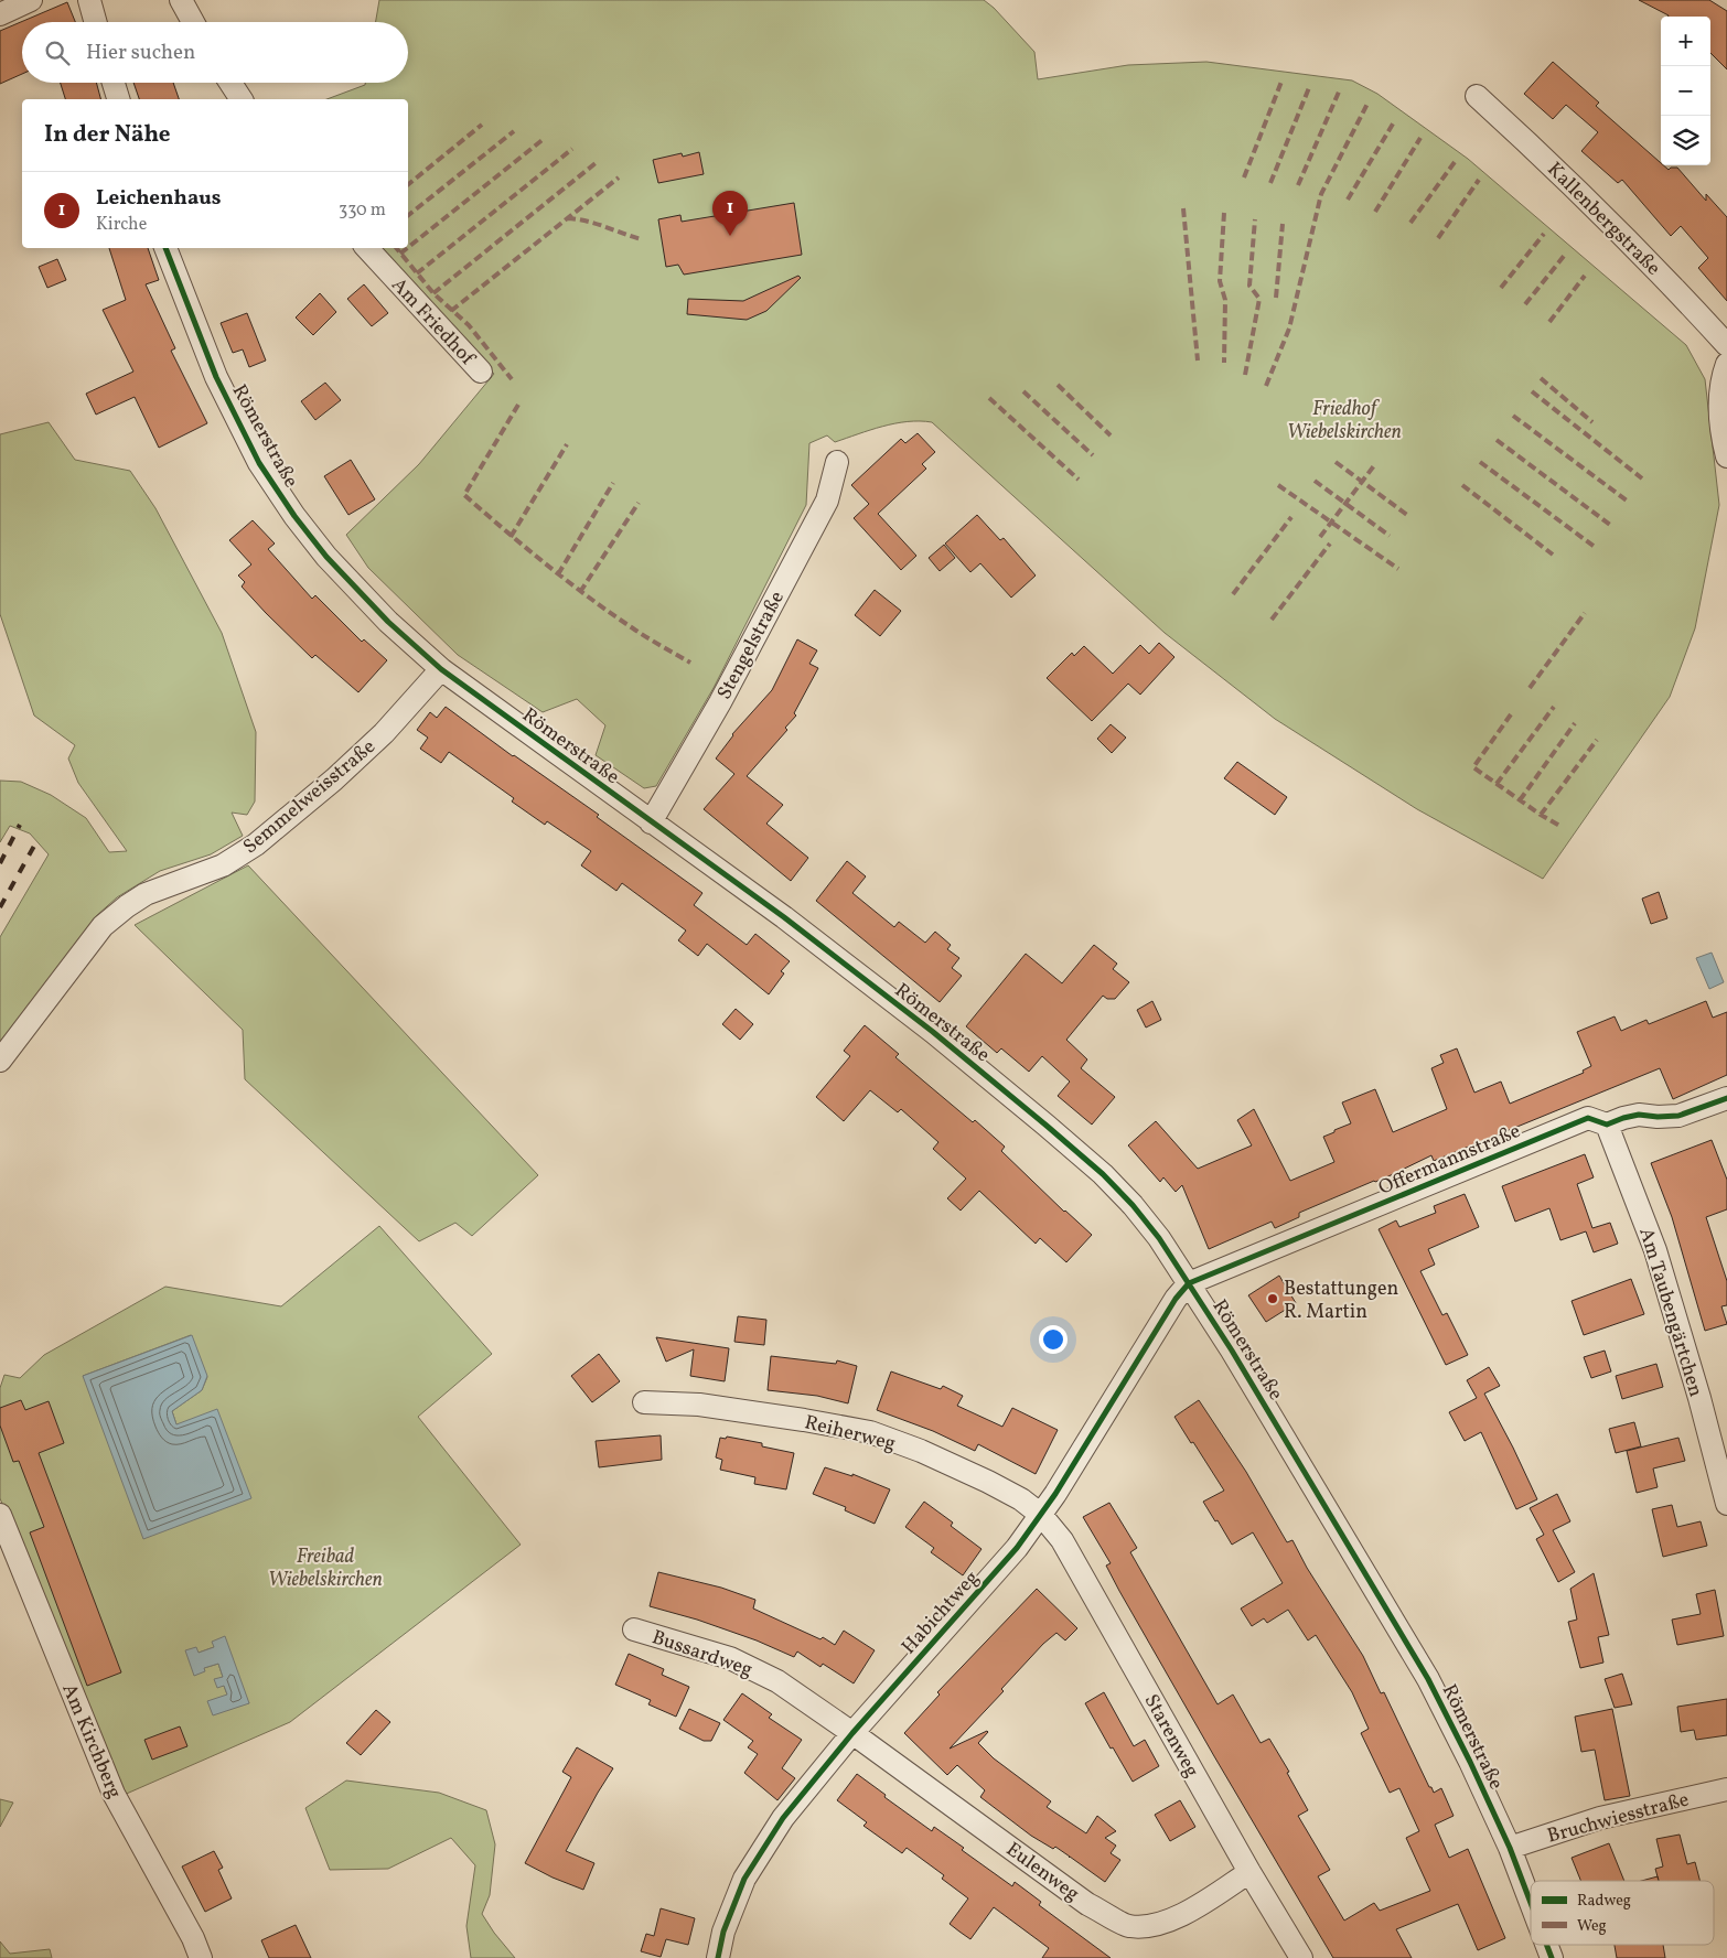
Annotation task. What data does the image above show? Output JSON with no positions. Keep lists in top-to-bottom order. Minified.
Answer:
{"streets":{"street":["Kallenbergstraße","Am Friedhof","Römerstraße","Stengelstraße","Semmelweisstraße","Offermannstraße","Am Taubengärtchen","Reiherweg","Habichtweg","Bussardweg","Starenweg","Am Kirchberg","Bruchwiesstraße","Eulenweg"]},"crossings":[["Römerstraße","Stengelstraße"],["Römerstraße","Semmelweisstraße"],["Römerstraße","Offermannstraße"],["Römerstraße","Habichtweg"],["Römerstraße","Bruchwiesstraße"],["Offermannstraße","Am Taubengärtchen"],["Offermannstraße","Habichtweg"],["Reiherweg","Habichtweg"],["Reiherweg","Starenweg"],["Habichtweg","Bussardweg"],["Habichtweg","Starenweg"],["Habichtweg","Eulenweg"],["Bussardweg","Eulenweg"],["Starenweg","Eulenweg"]],"parks":["Friedhof Wiebelskirchen","Freibad Wiebelskirchen"],"places":["Bestattungen R. Martin"],"legend":["Radweg","Weg"],"page":{"map_buttons":["+","−"],"search":"Hier suchen","heading":"In der Nähe","list":[{"mark":"1","name":"Leichenhaus","note":"Kirche","value":"330 m"}],"pins":"1"}}
